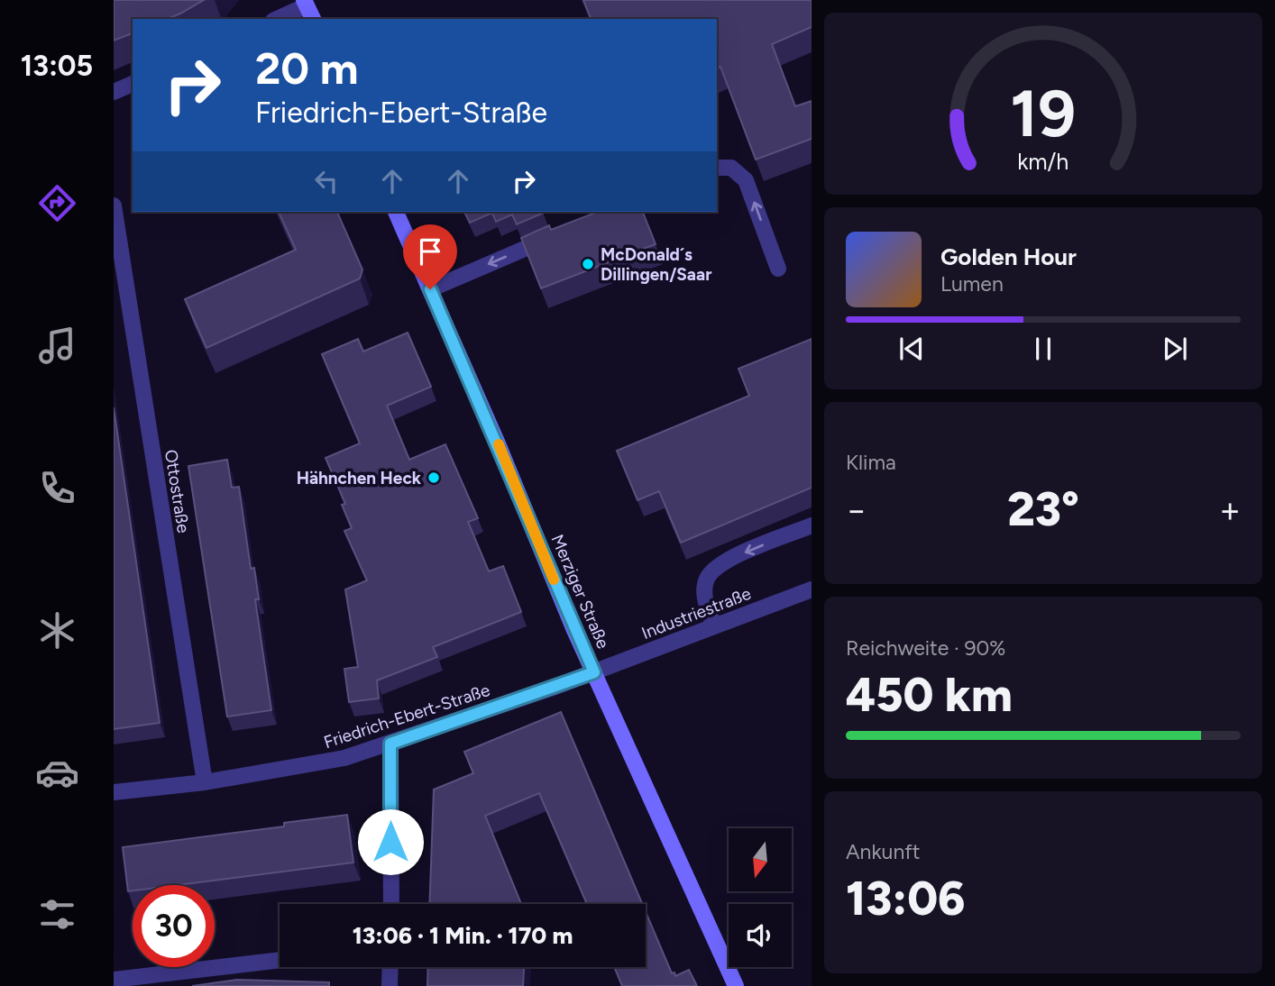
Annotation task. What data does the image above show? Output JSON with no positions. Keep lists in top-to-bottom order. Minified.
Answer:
{"streets":{"main road":["Merziger Straße"],"street":["Ottostraße","Industriestraße","Friedrich-Ebert-Straße"]},"crossings":[["Ottostraße","Friedrich-Ebert-Straße"],["Merziger Straße","Industriestraße"],["Merziger Straße","Friedrich-Ebert-Straße"],["Industriestraße","Friedrich-Ebert-Straße"]],"places":["McDonald´s Dillingen/Saar","Hähnchen Heck"],"north":"bottom","page":{"tabs":"13:05","turn":["20 m","Friedrich-Ebert-Straße"],"song":["Golden Hour","Lumen"],"tile":["Klima",["Reichweite · 90%","450 km"],["Ankunft","13:06"]],"heat":["−","23°","+"],"limit":"30","trip":"13:06 · 1 Min. · 170 m","gauge":["19","km/h"]}}
